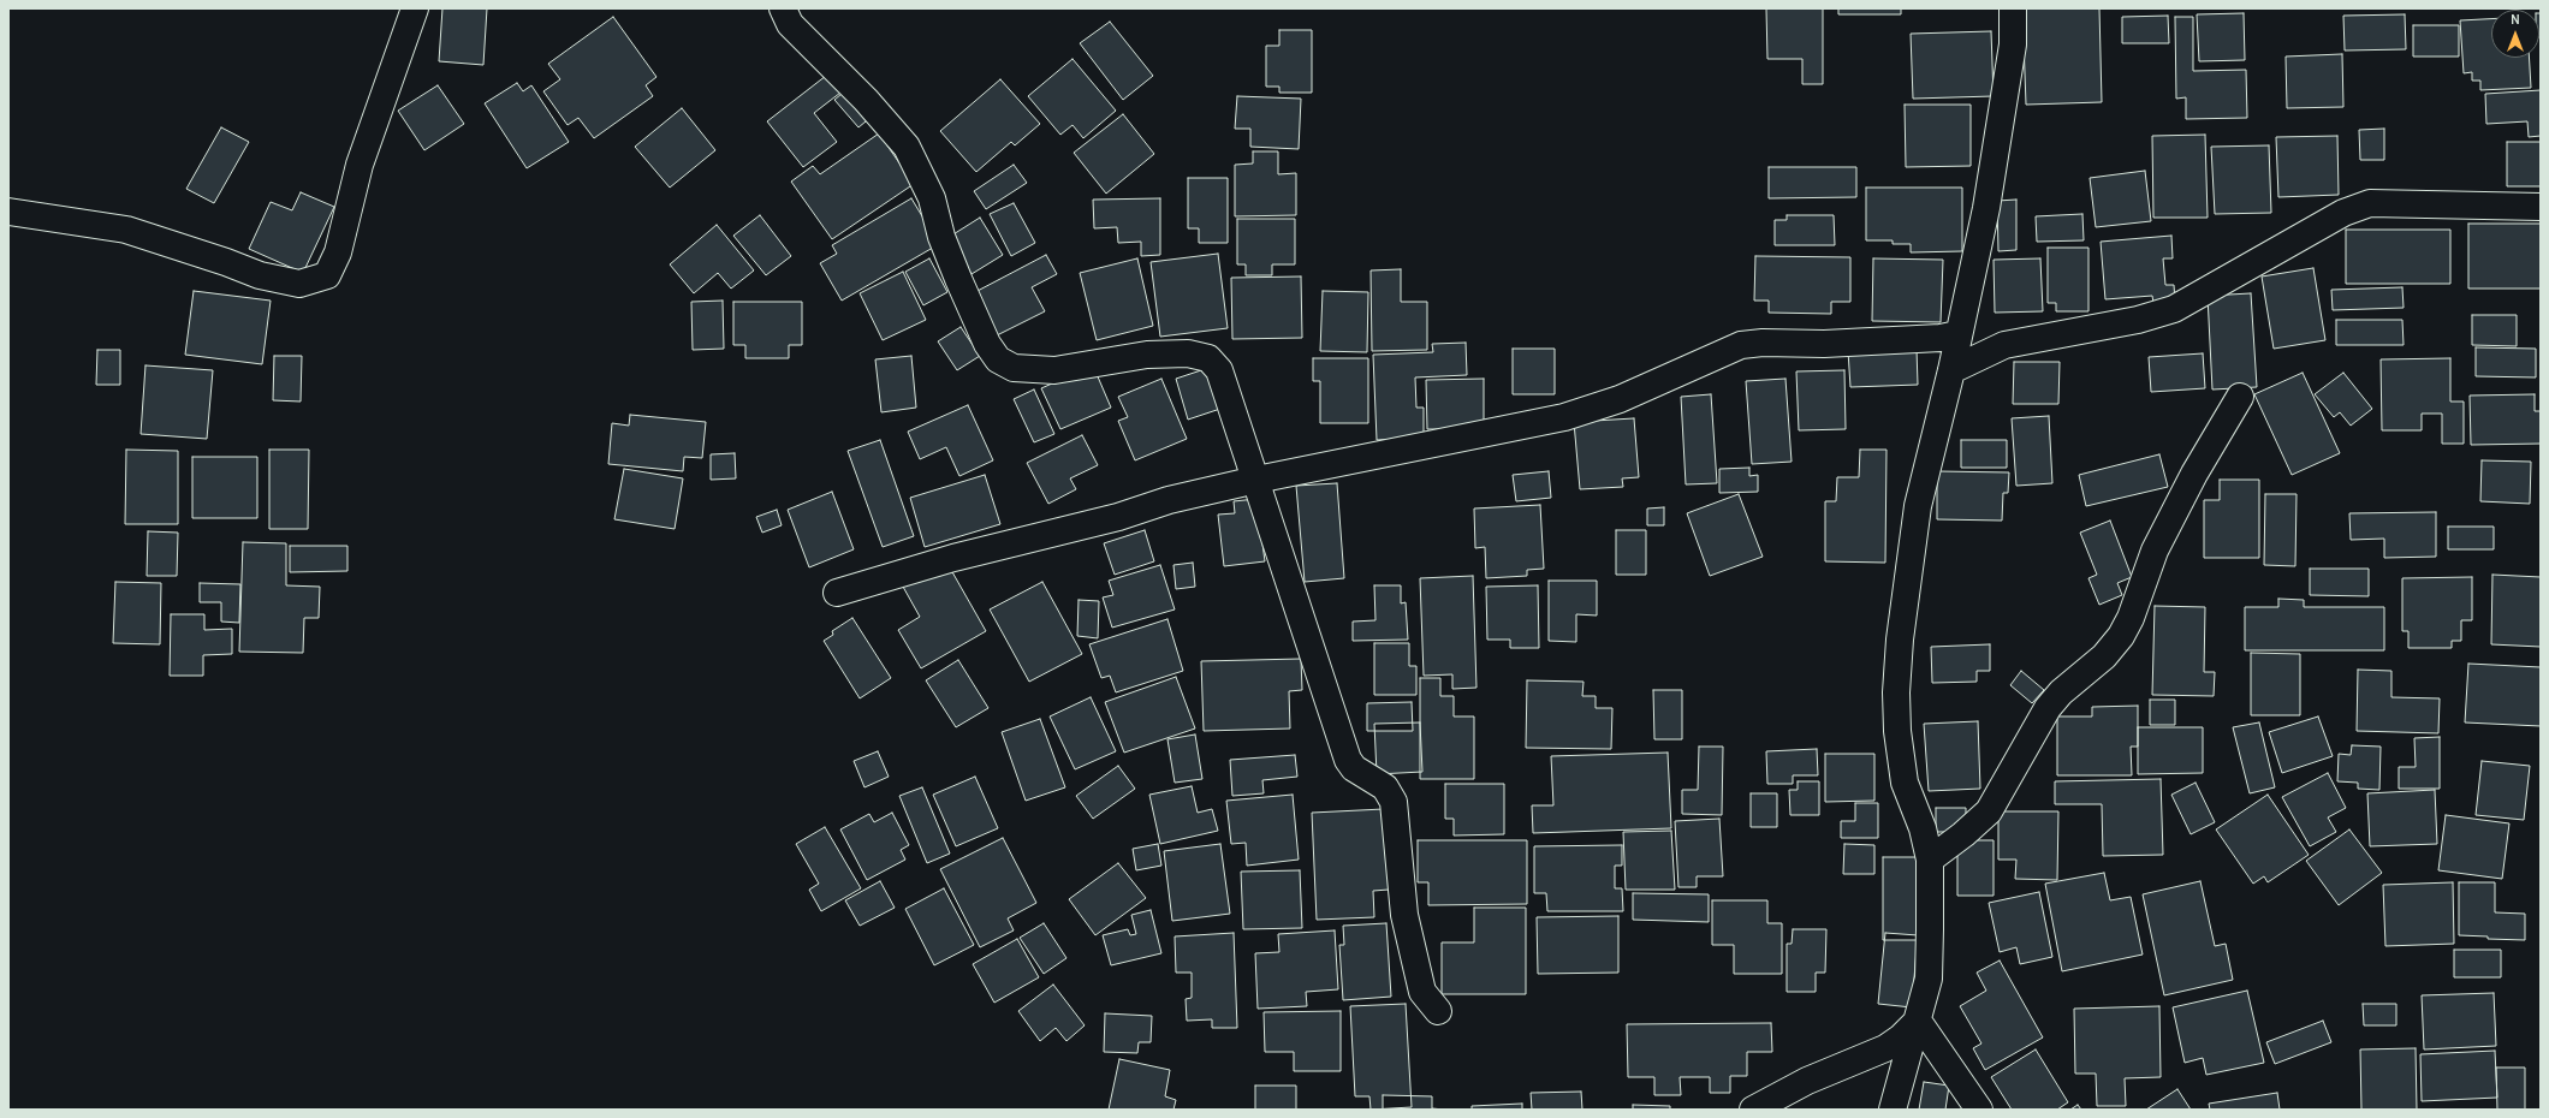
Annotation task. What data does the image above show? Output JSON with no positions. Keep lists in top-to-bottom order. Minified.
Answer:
{"north":"top"}
